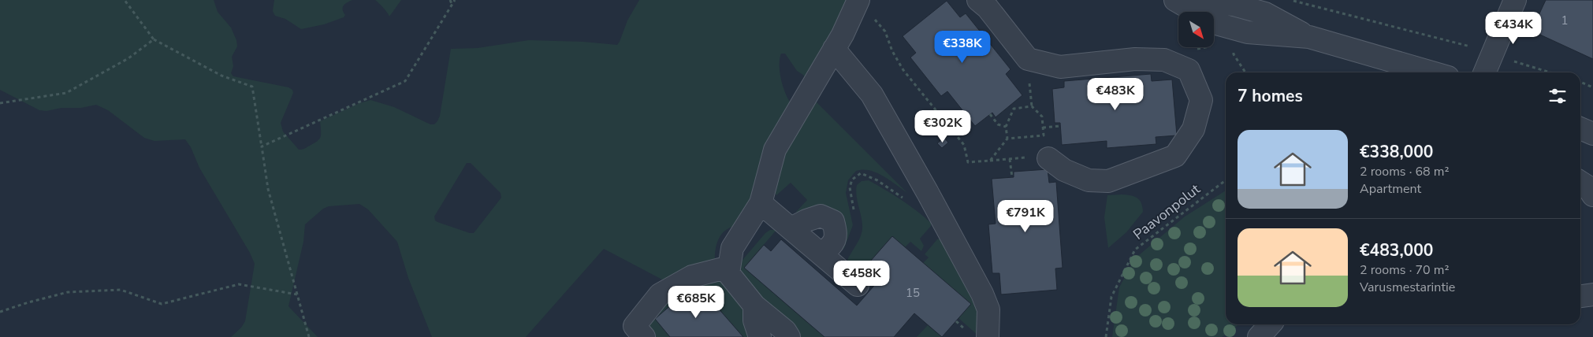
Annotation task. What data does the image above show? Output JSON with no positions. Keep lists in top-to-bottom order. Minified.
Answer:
{"streets":{"path":["Paavonpolut"]},"house_numbers":["1","15"],"north":"bottom right","page":{"price":["€434K","€338K","€483K","€302K","€791K","€458K","€685K"],"heading":"7 homes","list":[{"name":"€338,000","note":"2 rooms · 68 m² · Apartment"},{"name":"€483,000","note":"2 rooms · 70 m² · Varusmestarintie"}]}}
